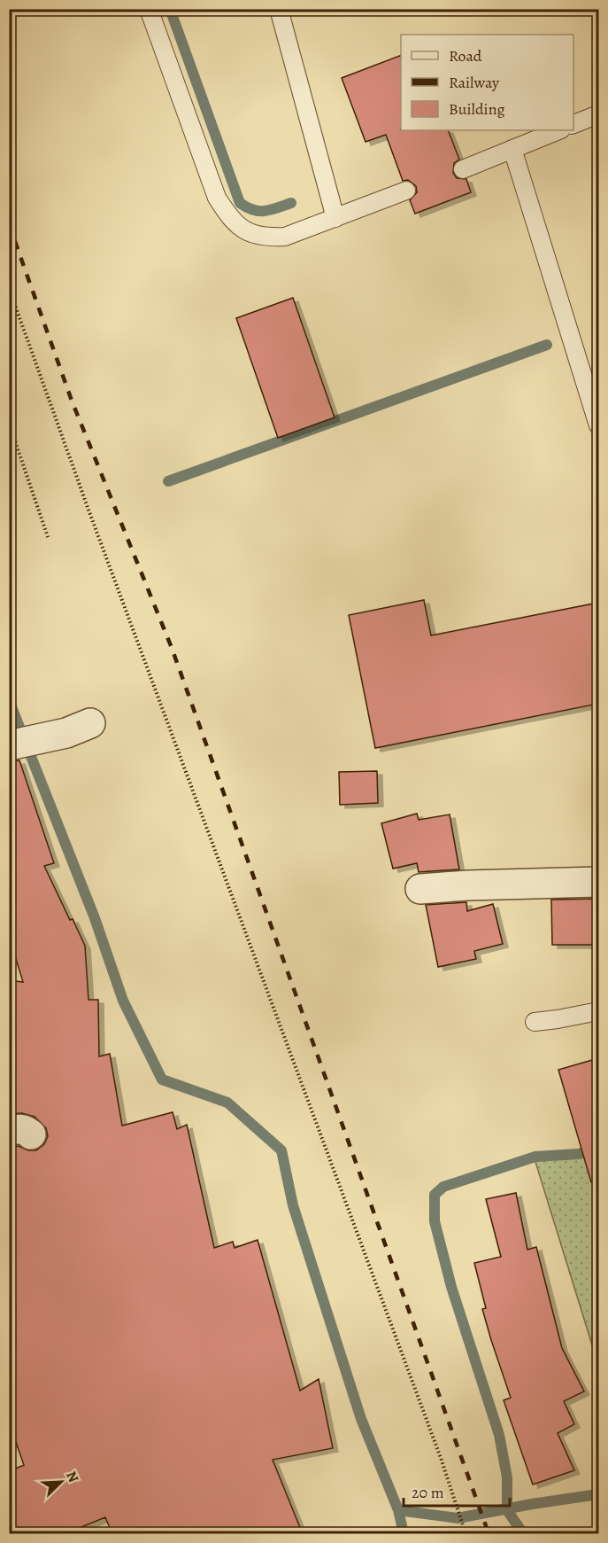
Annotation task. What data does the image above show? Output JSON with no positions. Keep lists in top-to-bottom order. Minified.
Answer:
{"legend":["Road","Railway","Building"],"scale_bar":"20 m","north":"top right"}
